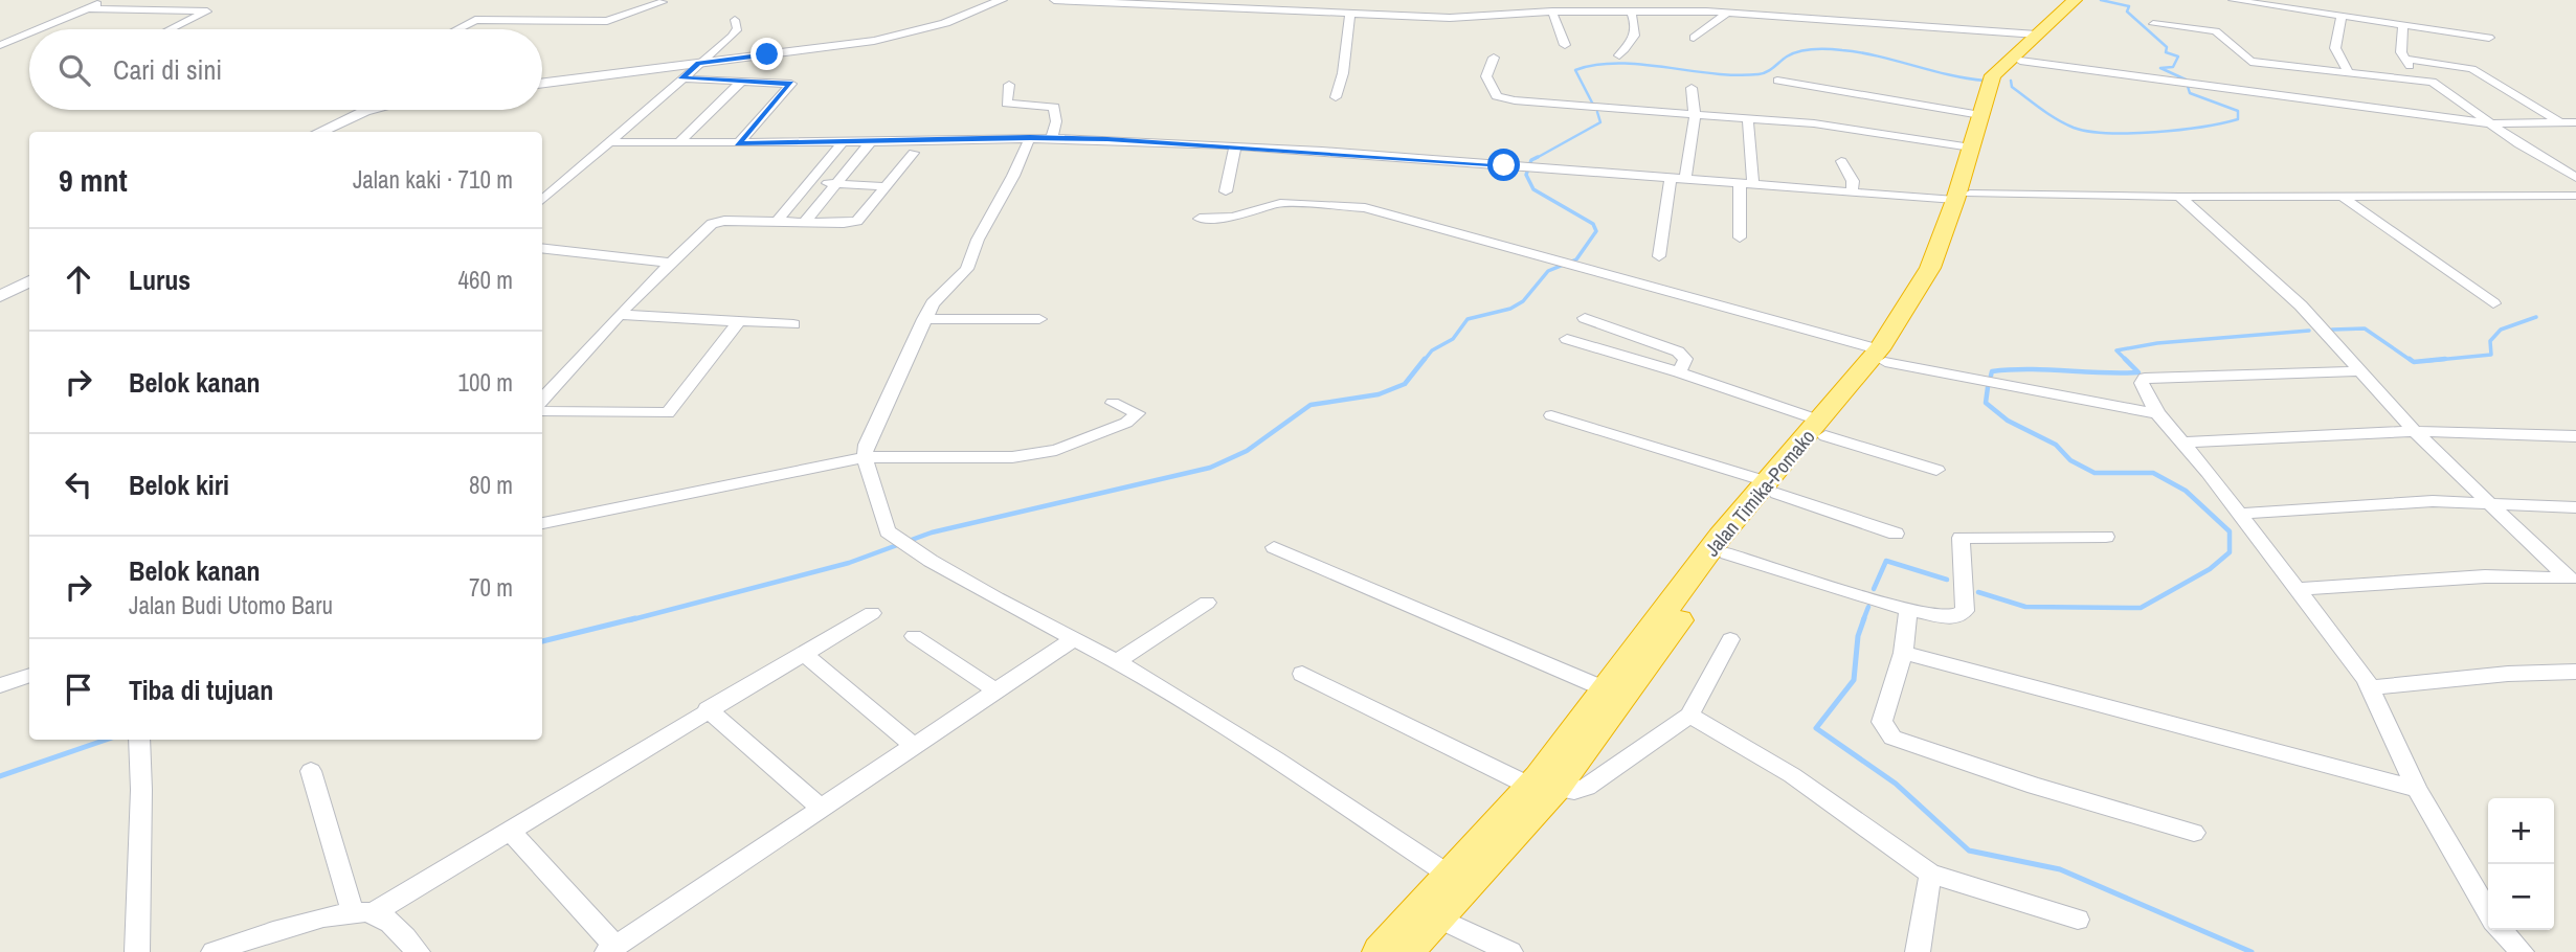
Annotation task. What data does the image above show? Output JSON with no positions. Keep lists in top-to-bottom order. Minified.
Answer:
{"streets":{"highway":["Jalan Timika-Pomako"]},"page":{"search":"Cari di sini","heading":["9 mnt","Jalan kaki · 710 m"],"list":[["Lurus","460 m"],["Belok kanan","100 m"],["Belok kiri","80 m"],["Belok kanan","Jalan Budi Utomo Baru","70 m"],"Tiba di tujuan"],"map_buttons":["+","−"]}}
